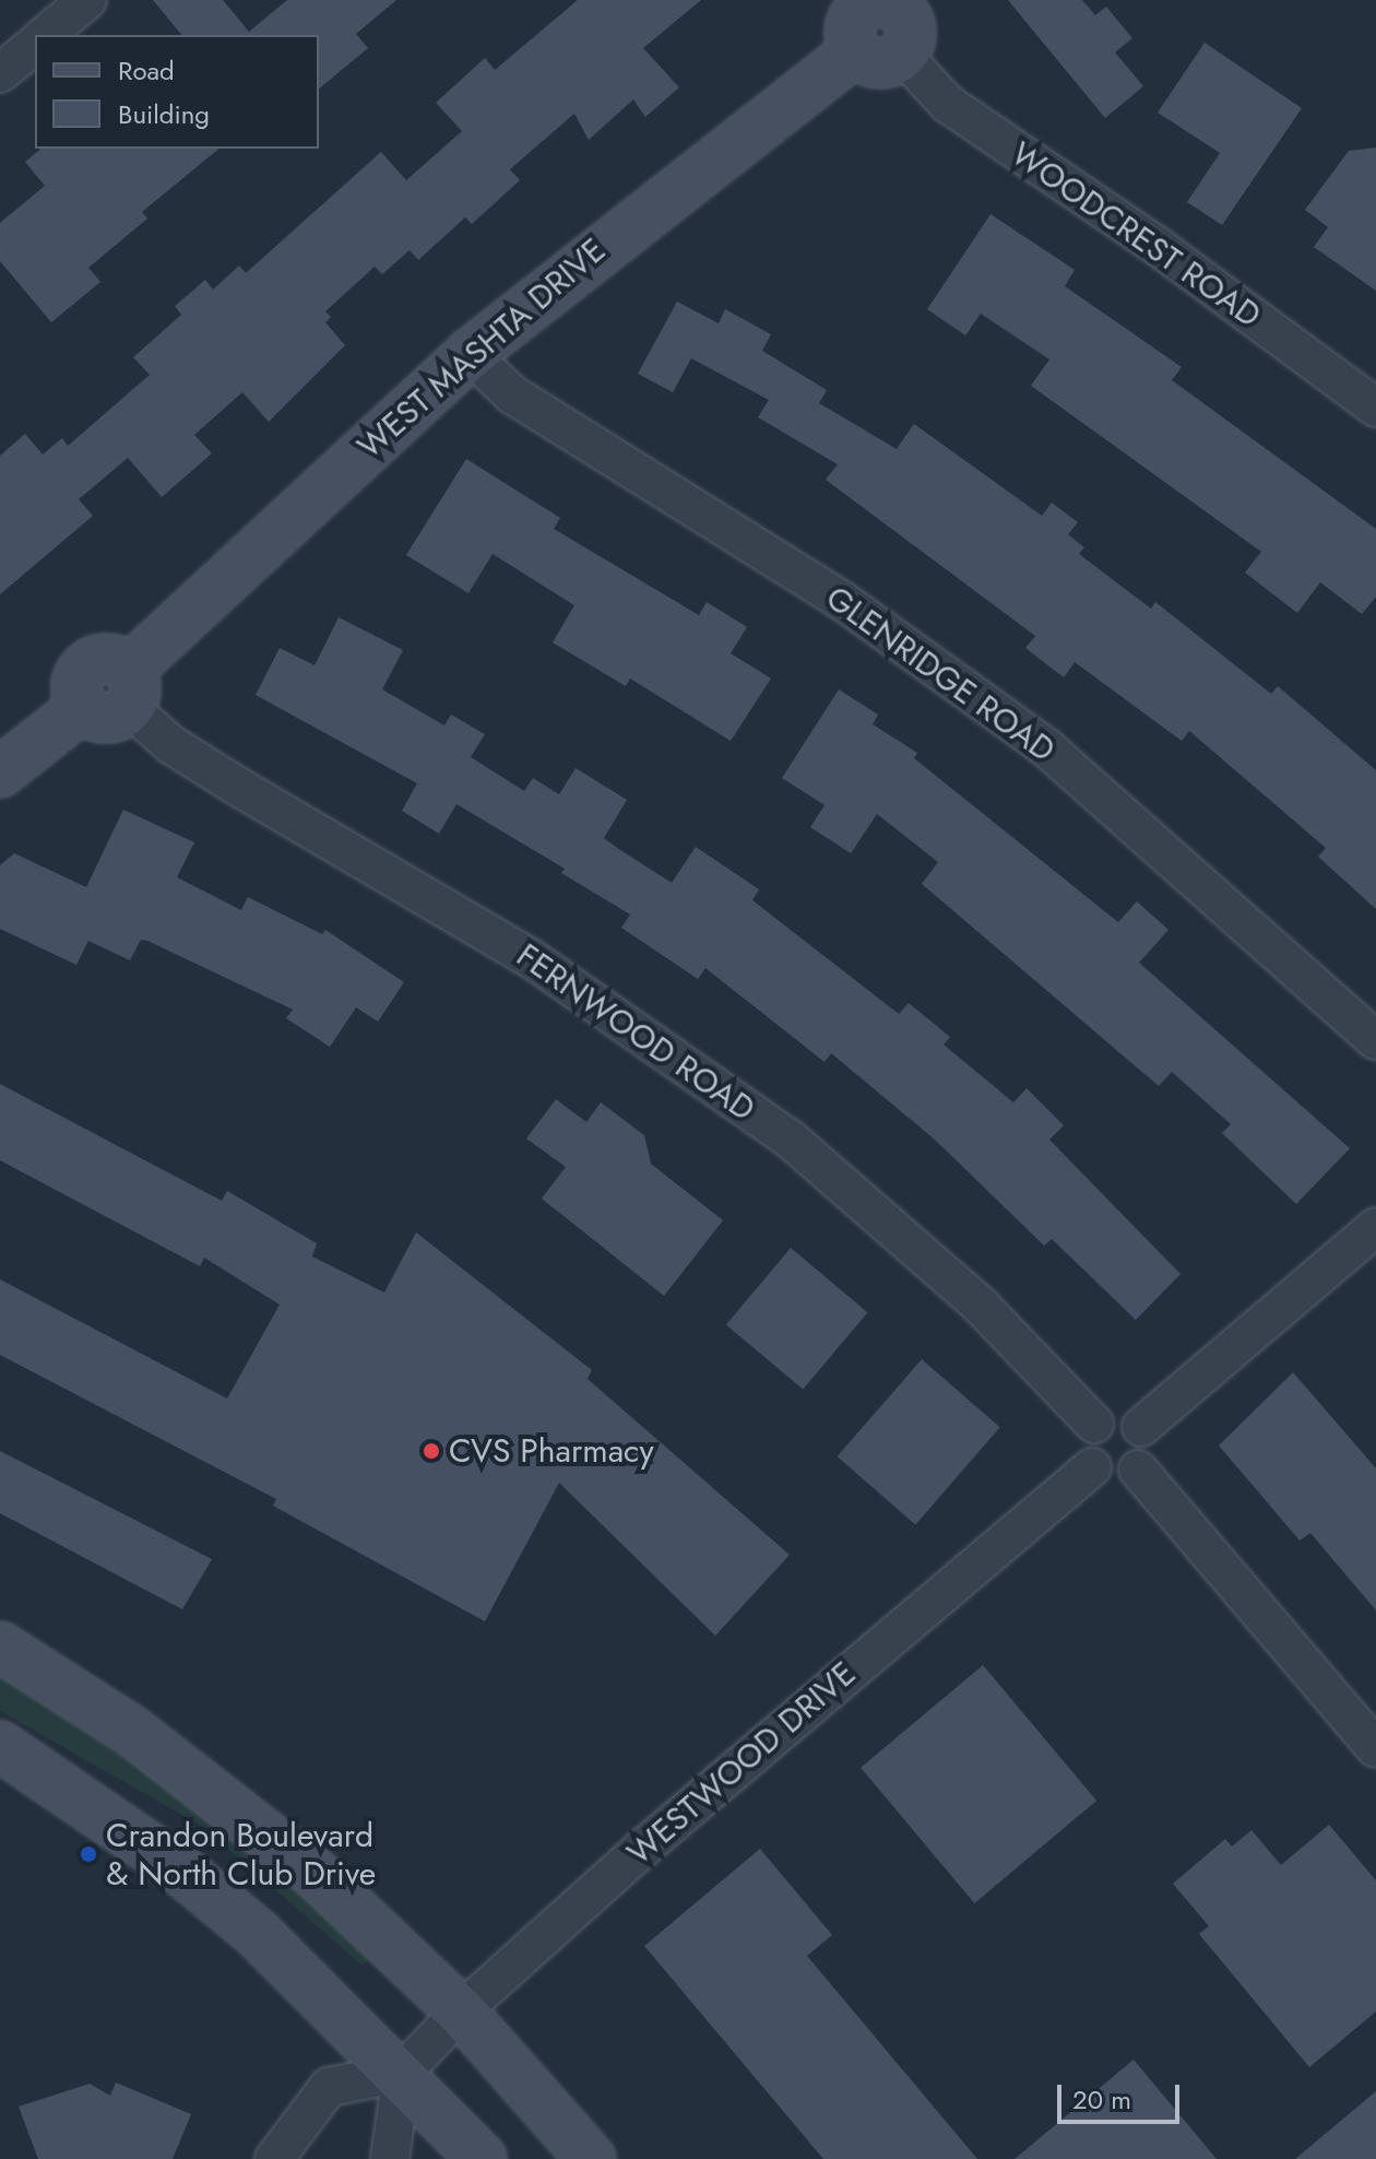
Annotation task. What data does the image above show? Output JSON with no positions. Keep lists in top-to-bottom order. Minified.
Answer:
{"streets":{"main road":["WEST MASHTA DRIVE"],"street":["WOODCREST ROAD","GLENRIDGE ROAD","FERNWOOD ROAD","WESTWOOD DRIVE"]},"crossings":[["WOODCREST ROAD","WEST MASHTA DRIVE"],["WEST MASHTA DRIVE","GLENRIDGE ROAD"],["WEST MASHTA DRIVE","FERNWOOD ROAD"],["FERNWOOD ROAD","WESTWOOD DRIVE"]],"places":["CVS Pharmacy","Crandon Boulevard & North Club Drive"],"legend":["Road","Building"],"scale_bar":"20 m"}
